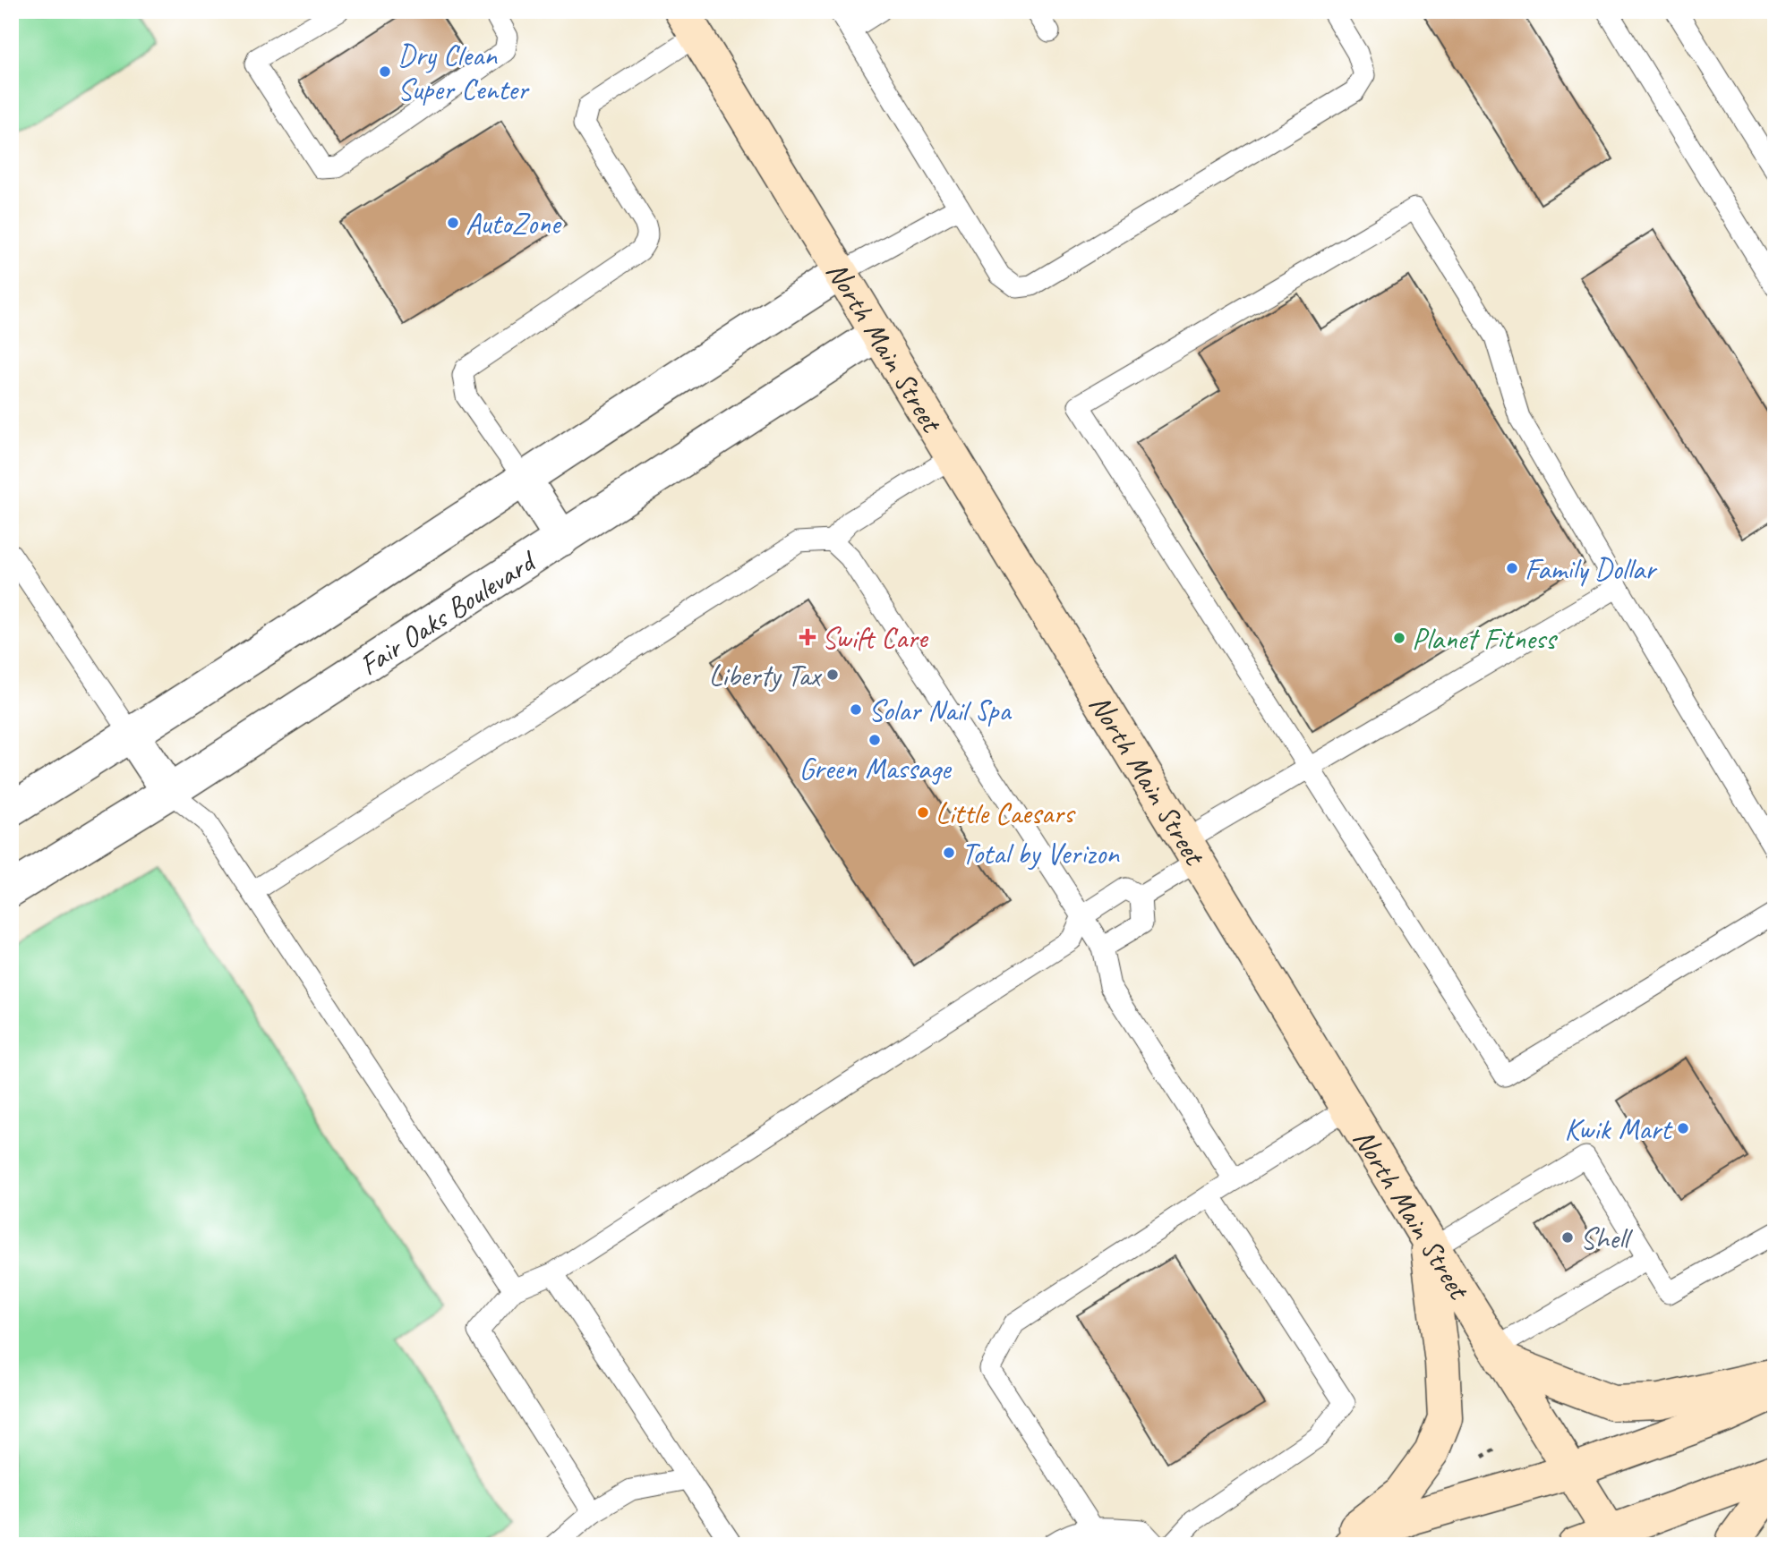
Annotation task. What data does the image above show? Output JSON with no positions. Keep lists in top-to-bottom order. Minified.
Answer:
{"streets":{"main road":["North Main Street"],"street":["Fair Oaks Boulevard"]},"crossings":[["North Main Street","Fair Oaks Boulevard"]],"places":{"other":["Dry Clean Super Center","AutoZone","Family Dollar","Planet Fitness","Liberty Tax","Solar Nail Spa","Green Massage","Little Caesars","Total by Verizon","Kwik Mart","Shell"],"health":["Swift Care"]}}
